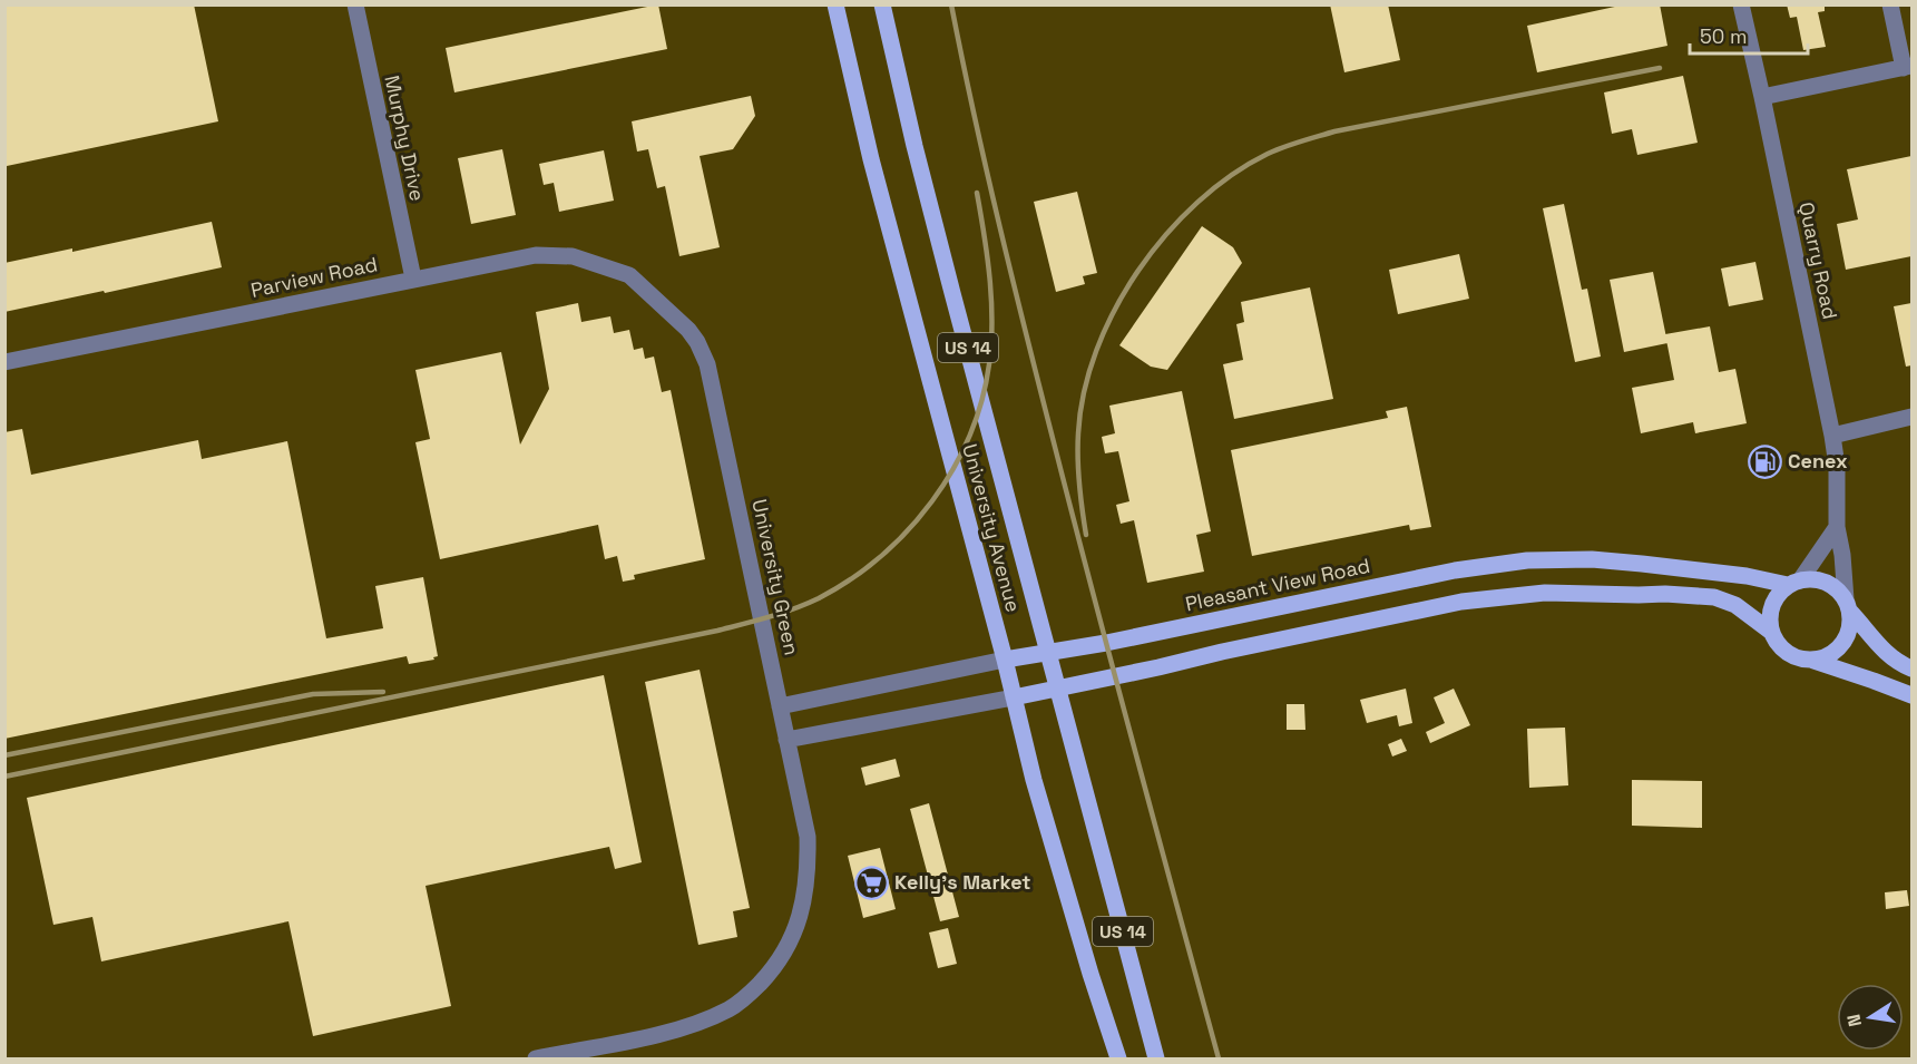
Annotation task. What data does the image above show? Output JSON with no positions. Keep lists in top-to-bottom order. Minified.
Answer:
{"streets":{"main road":["US 14","University Avenue","Pleasant View Road"],"street":["Murphy Drive","Quarry Road","Parview Road","University Green"]},"crossings":[["Murphy Drive","Parview Road"],["Quarry Road","Pleasant View Road"],["Parview Road","University Green"],["University Avenue","Pleasant View Road"],["University Green","Pleasant View Road"]],"places":{"fuel station":["Cenex"],"supermarket":["Kelly's Market"]},"scale_bar":"50 m","north":"left"}
